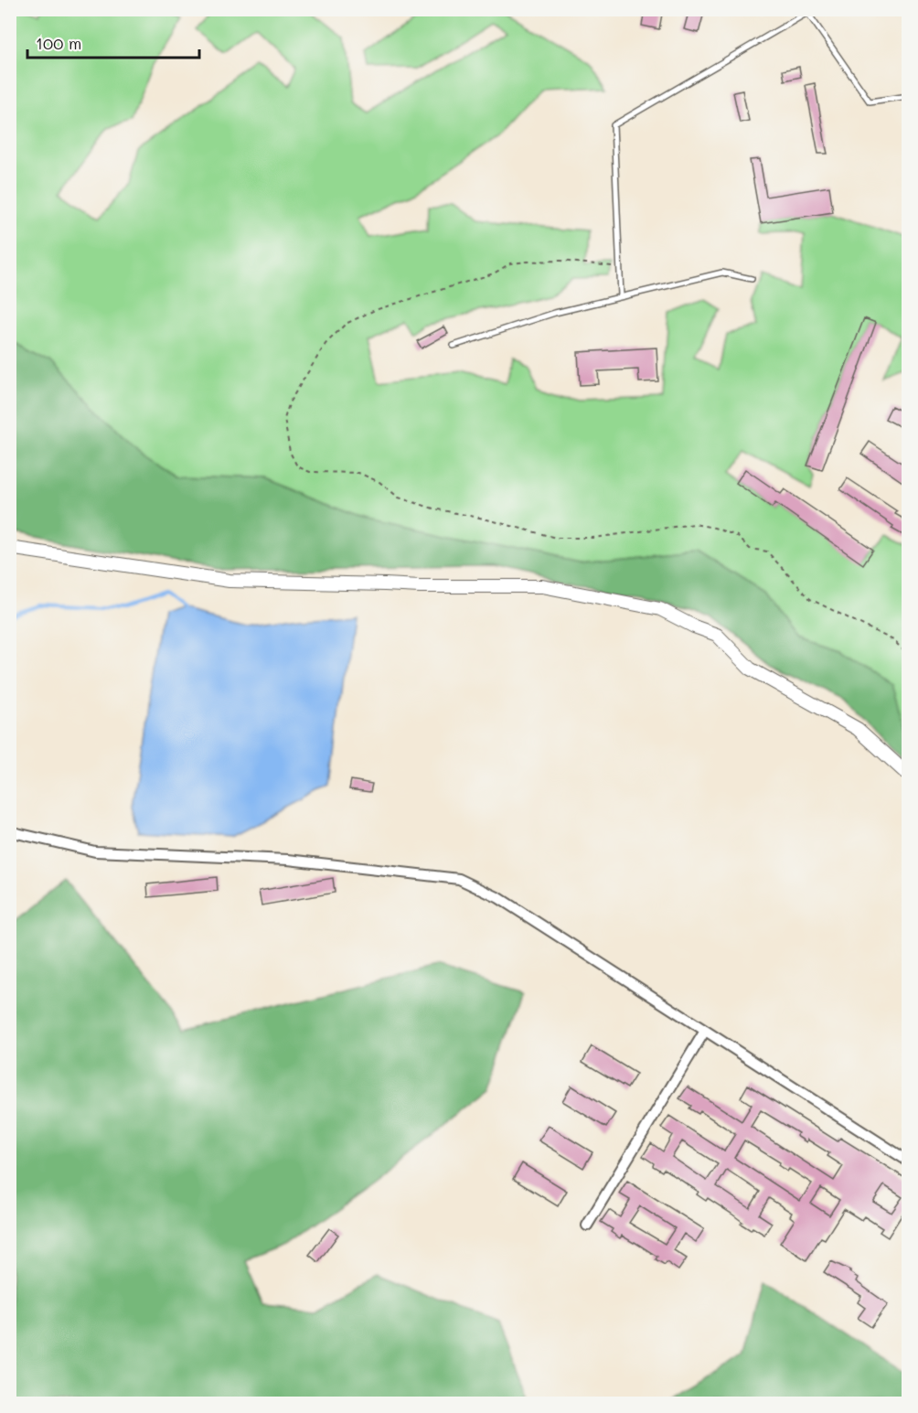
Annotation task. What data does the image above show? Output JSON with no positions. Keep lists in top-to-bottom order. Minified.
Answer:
{"scale_bar":"100 m"}
